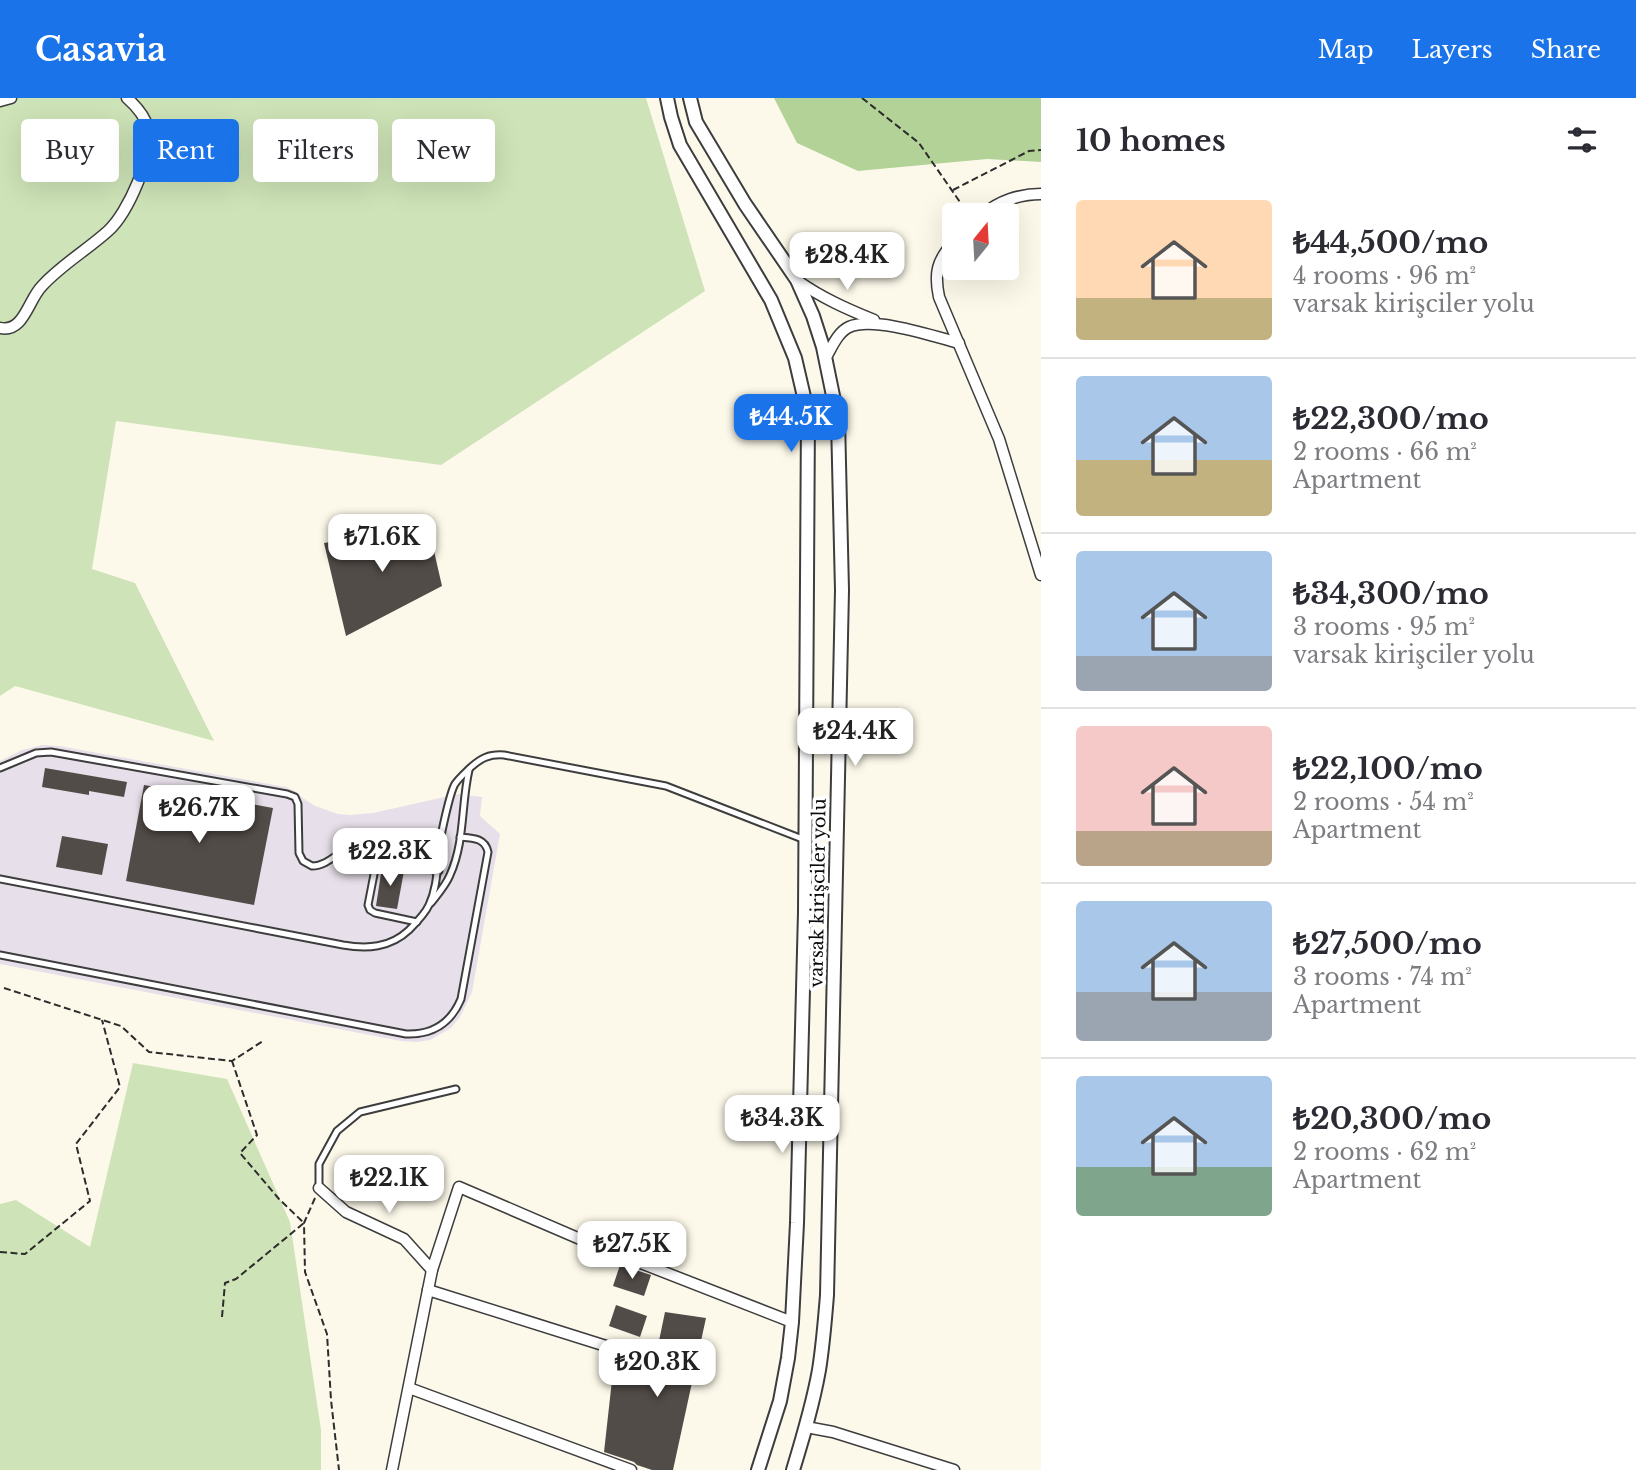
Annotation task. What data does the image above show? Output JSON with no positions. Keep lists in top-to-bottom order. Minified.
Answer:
{"streets":{"street":["varsak kirişciler yolu"]},"north":"top","page":{"header":"Casavia","nav":["Map","Layers","Share"],"heading":"10 homes","chip":["Buy","Rent","Filters","New"],"list":[{"name":"₺44,500/mo","note":"4 rooms · 96 m² · varsak kirişciler yolu"},{"name":"₺22,300/mo","note":"2 rooms · 66 m² · Apartment"},{"name":"₺34,300/mo","note":"3 rooms · 95 m² · varsak kirişciler yolu"},{"name":"₺22,100/mo","note":"2 rooms · 54 m² · Apartment"},{"name":"₺27,500/mo","note":"3 rooms · 74 m² · Apartment"},{"name":"₺20,300/mo","note":"2 rooms · 62 m² · Apartment"}],"price":["₺28.4K","₺44.5K","₺71.6K","₺24.4K","₺26.7K","₺22.3K","₺34.3K","₺22.1K","₺27.5K","₺20.3K"]}}
